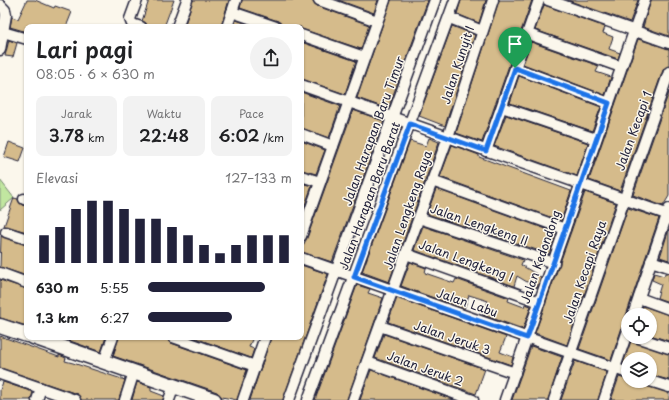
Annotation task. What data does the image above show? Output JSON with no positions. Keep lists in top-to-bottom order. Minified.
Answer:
{"streets":{"street":["Jalan Kunyit I","Jalan Harapan Baru Timur","Jalan Kecapi 1","Jalan Harapan Baru Barat","Jalan Lengkeng Raya","Jalan Lengkeng II","Jalan Kedondong","Jalan Lengkeng I","Jalan Kecapi Raya","Jalan Labu","Jalan Jeruk 3","Jalan Jeruk 2"]},"crossings":[["Jalan Kunyit I","Jalan Lengkeng Raya"],["Jalan Harapan Baru Timur","Jalan Harapan Baru Barat"],["Jalan Harapan Baru Timur","Jalan Labu"],["Jalan Kecapi 1","Jalan Kecapi Raya"],["Jalan Harapan Baru Barat","Jalan Labu"],["Jalan Lengkeng Raya","Jalan Lengkeng II"],["Jalan Lengkeng Raya","Jalan Lengkeng I"],["Jalan Lengkeng Raya","Jalan Labu"],["Jalan Lengkeng Raya","Jalan Jeruk 3"],["Jalan Lengkeng Raya","Jalan Jeruk 2"],["Jalan Lengkeng II","Jalan Kedondong"],["Jalan Kedondong","Jalan Lengkeng I"],["Jalan Kedondong","Jalan Labu"],["Jalan Kedondong","Jalan Jeruk 3"],["Jalan Kecapi Raya","Jalan Labu"]],"page":{"heading":["Lari pagi","08:05 · 6 × 630 m"],"stats":[["Jarak","3.78 km"],["Waktu","22:48"],["Pace","6:02 /km"]],"chart":["Elevasi","127–133 m"],"list":[{"name":"630 m","note":"5:55"},{"name":"1.3 km","note":"6:27"}]}}
